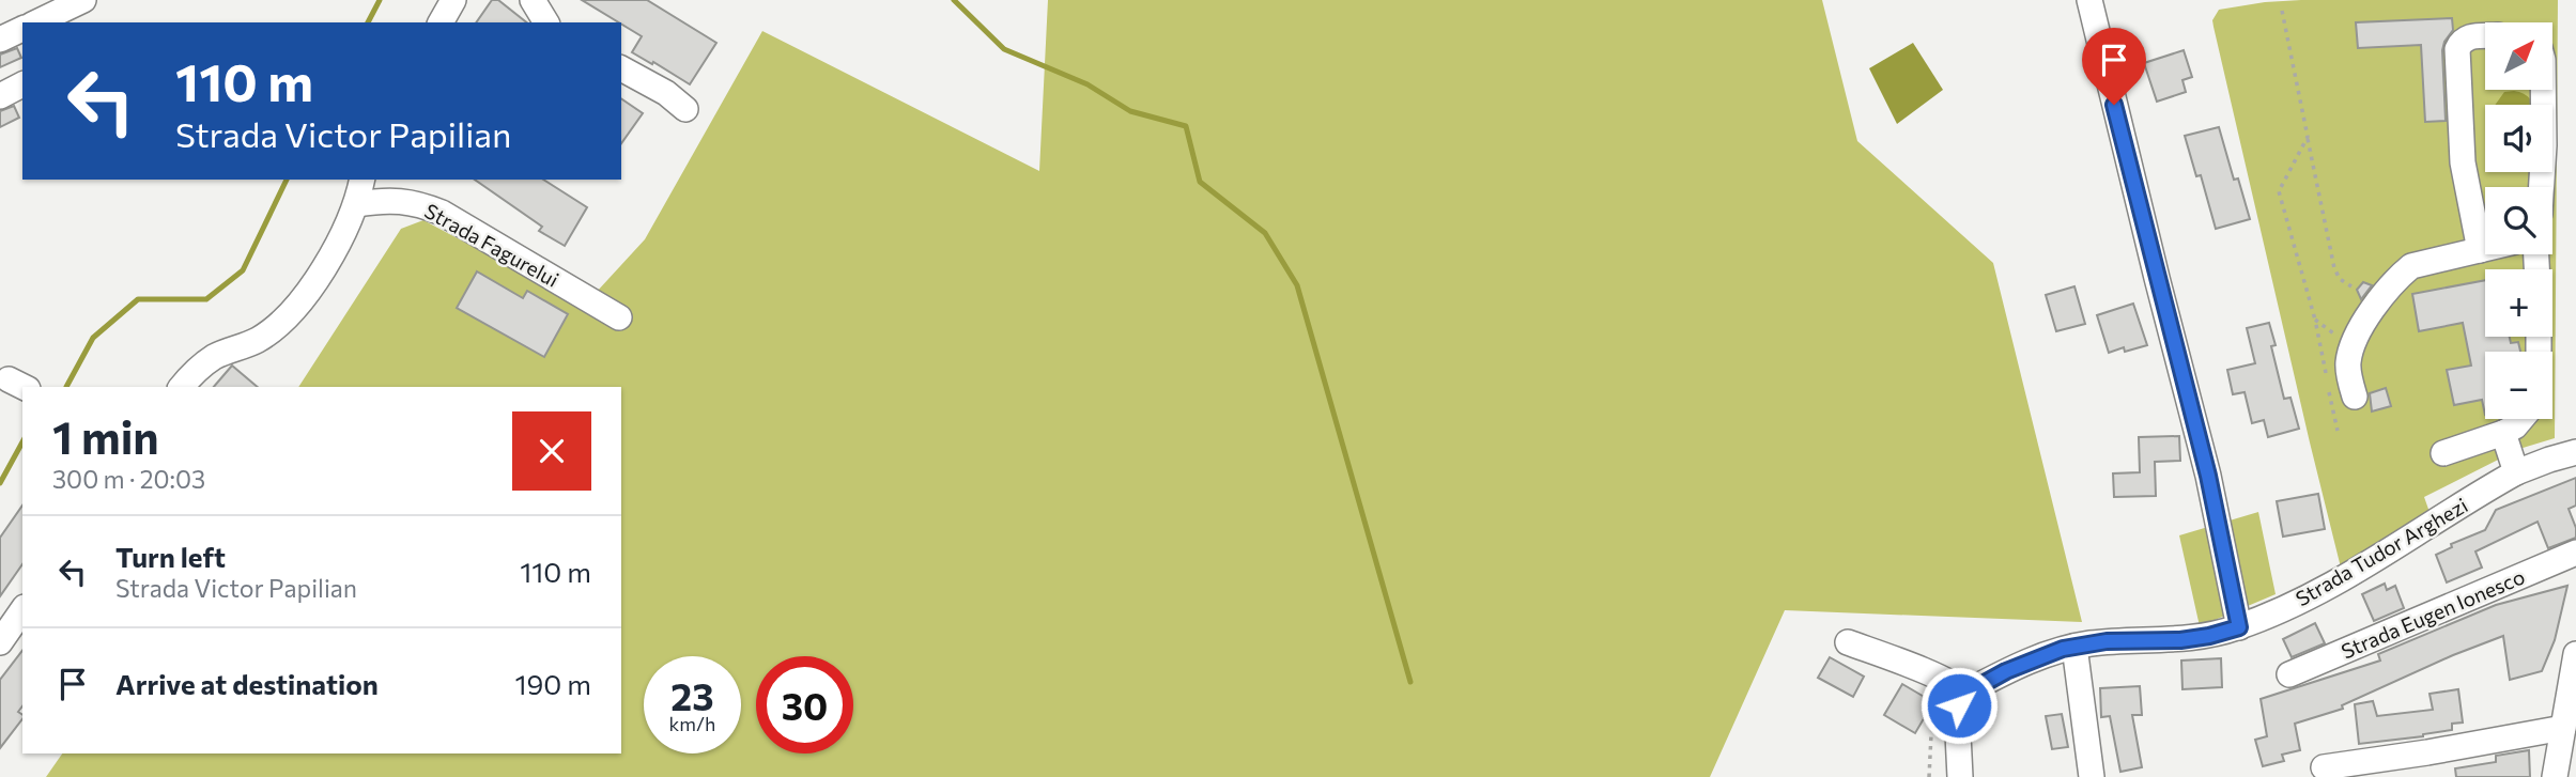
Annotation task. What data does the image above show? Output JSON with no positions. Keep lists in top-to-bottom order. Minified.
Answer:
{"streets":{"street":["Strada Fagurelui","Strada Tudor Arghezi","Strada Eugen Ionesco"]},"north":"top right","page":{"map_buttons":["+","−"],"turn":["110 m","Strada Victor Papilian"],"heading":["1 min","300 m · 20:03"],"list":[{"name":"Turn left","note":"Strada Victor Papilian","value":"110 m"},{"name":"Arrive at destination","value":"190 m"}],"speed":"23 km/h","limit":"30"}}
